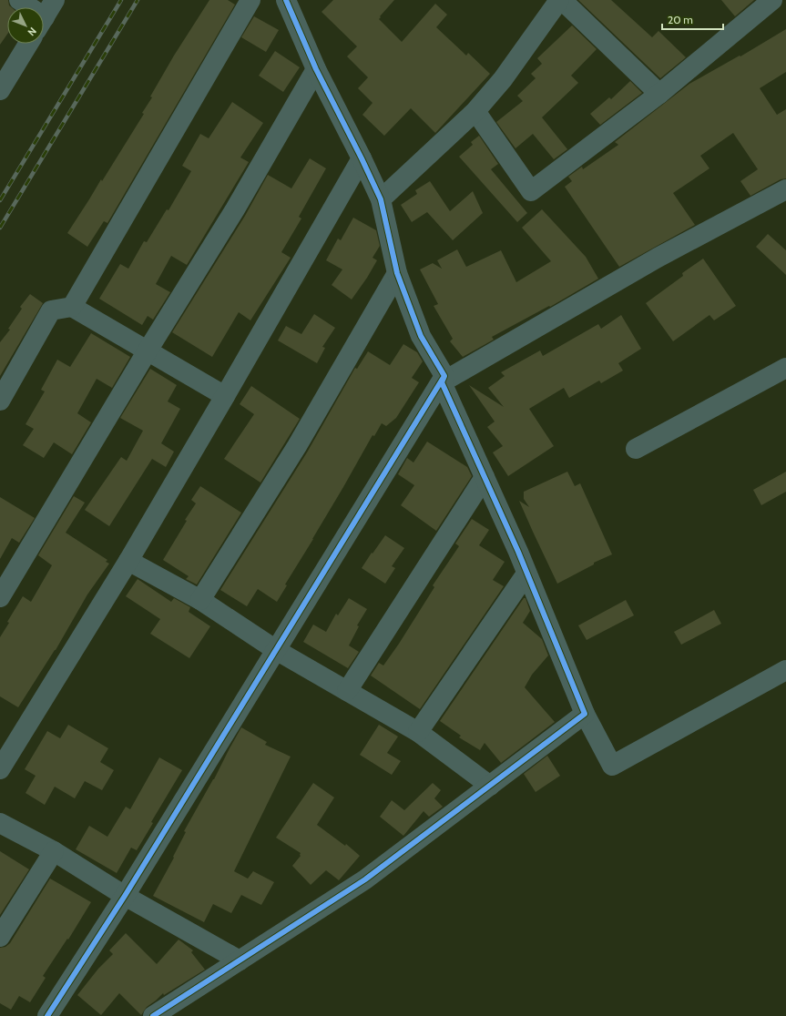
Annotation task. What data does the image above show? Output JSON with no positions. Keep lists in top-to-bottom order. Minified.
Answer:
{"scale_bar":"20 m","north":"bottom right"}
